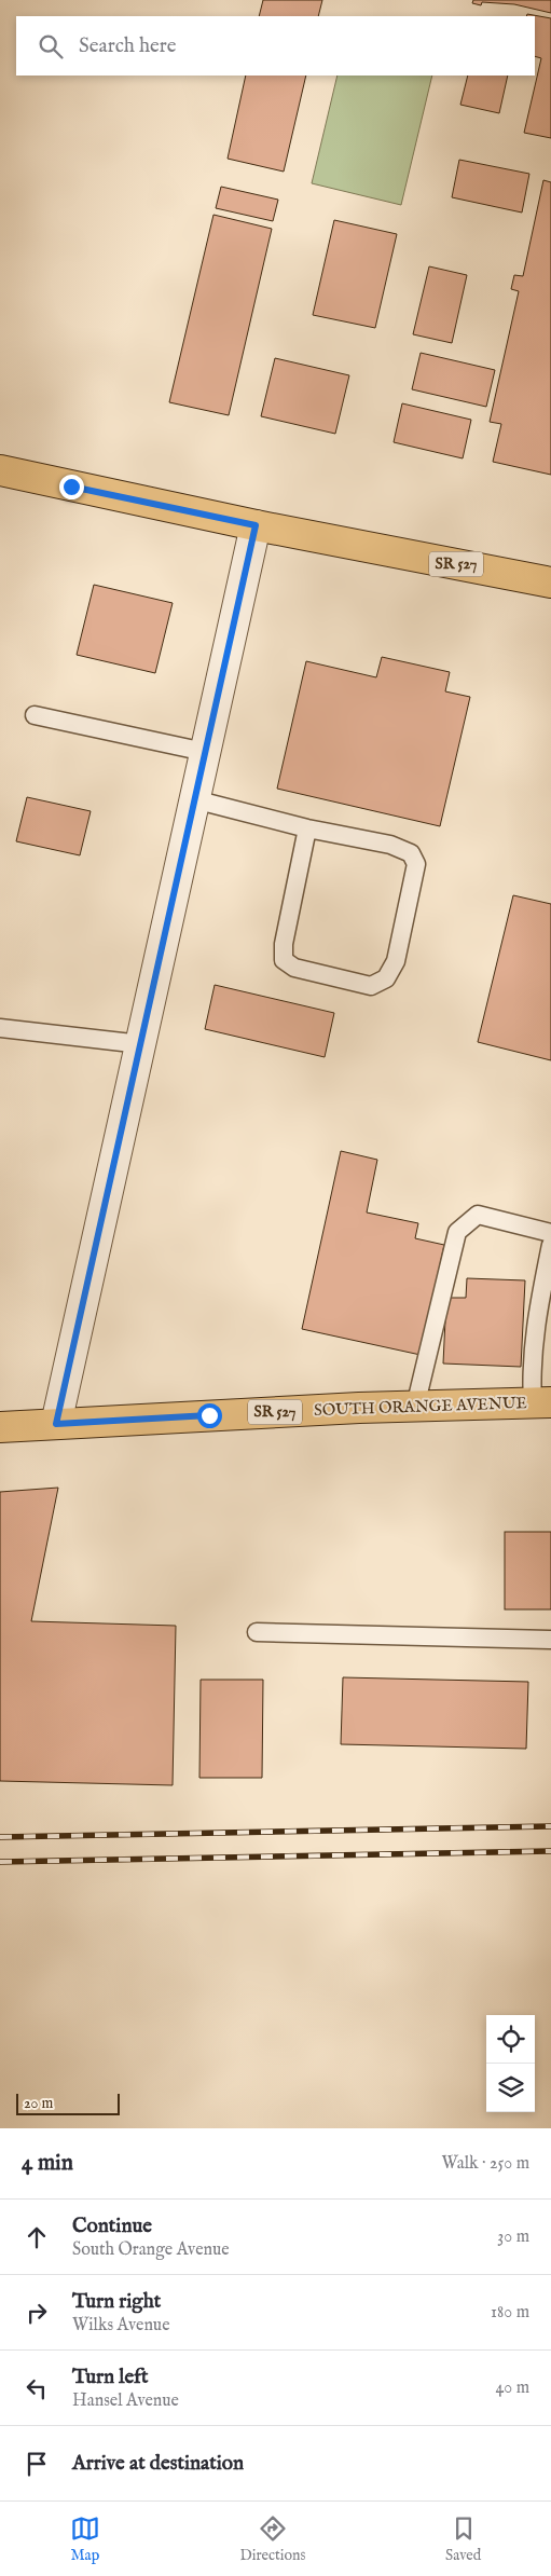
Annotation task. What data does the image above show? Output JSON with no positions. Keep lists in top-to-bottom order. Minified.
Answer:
{"streets":{"main road":["SR 527","SOUTH ORANGE AVENUE"]},"scale_bar":"20 m","page":{"search":"Search here","scale":"20 m","heading":["4 min","Walk · 250 m"],"list":[["Continue","South Orange Avenue","30 m"],["Turn right","Wilks Avenue","180 m"],["Turn left","Hansel Avenue","40 m"],"Arrive at destination"],"nav":["Map","Directions","Saved"]}}
